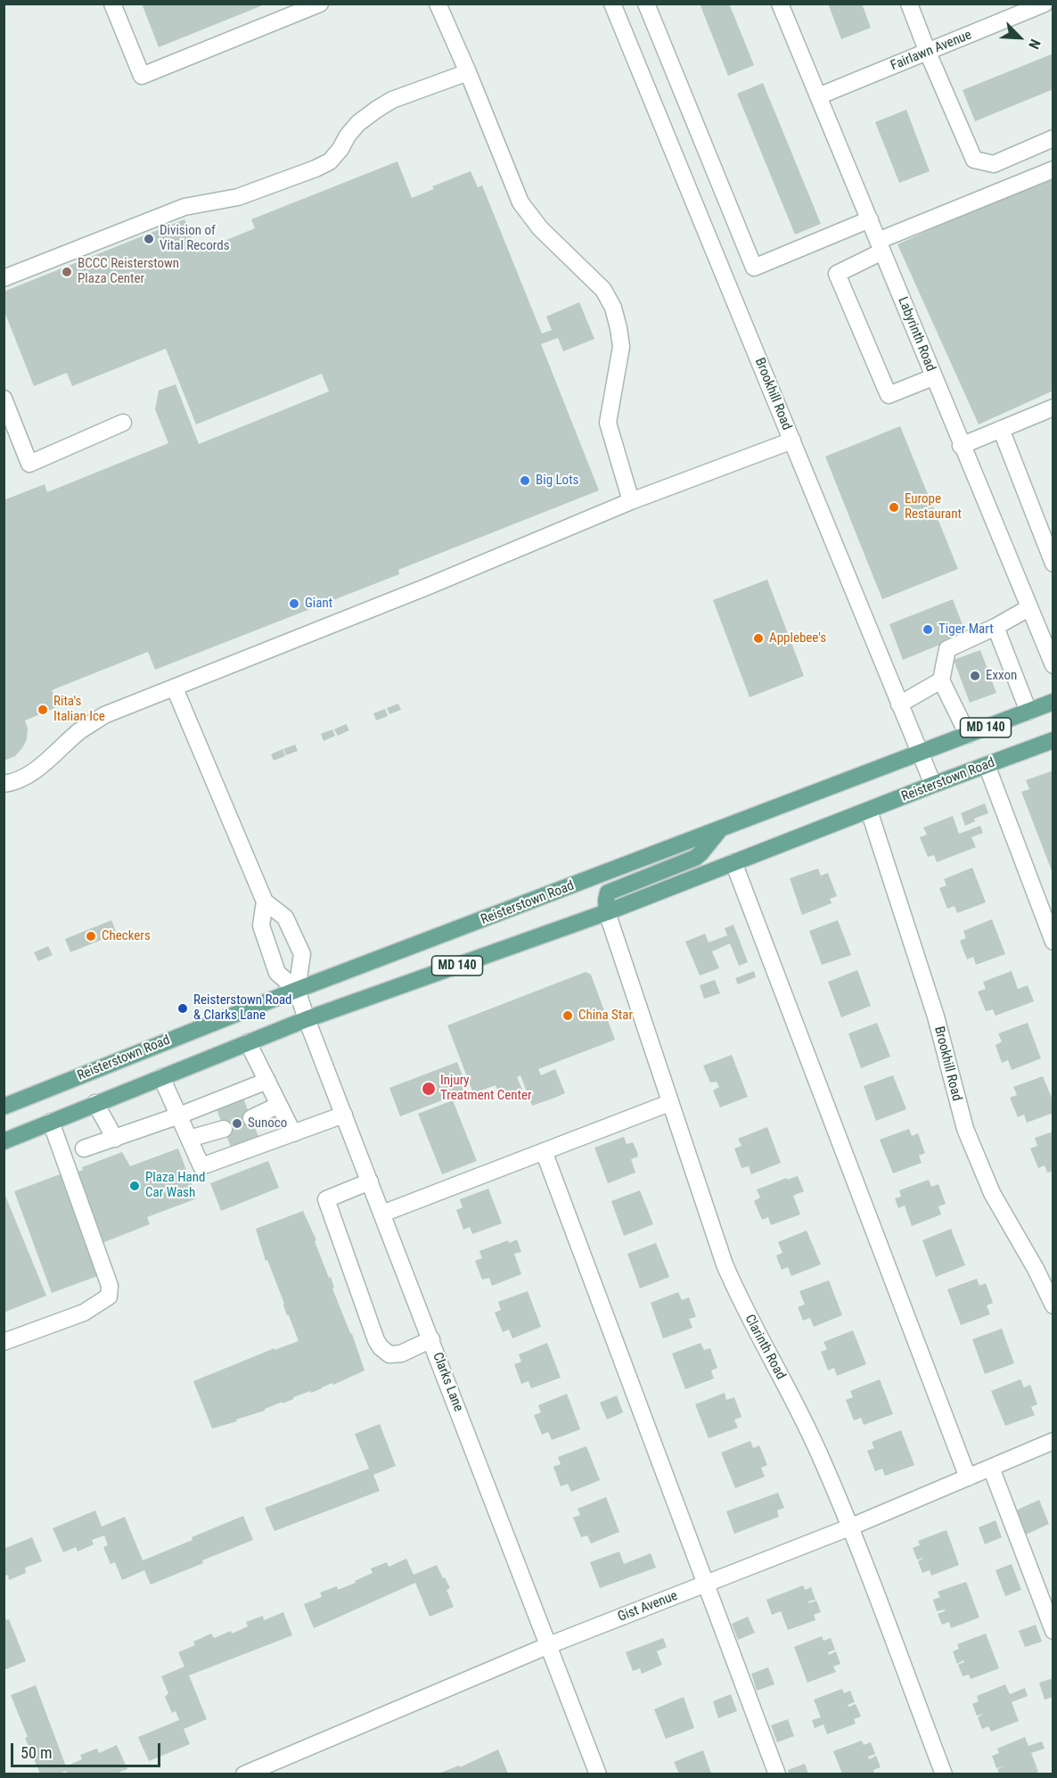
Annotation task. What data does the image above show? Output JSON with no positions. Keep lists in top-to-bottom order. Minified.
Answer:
{"streets":{"main road":["MD 140","Reisterstown Road"],"street":["Fairlawn Avenue","Labyrinth Road","Brookhill Road","Clarinth Road","Clarks Lane","Gist Avenue"]},"crossings":[["Fairlawn Avenue","Labyrinth Road"],["Brookhill Road","Reisterstown Road"],["Reisterstown Road","Clarinth Road"],["Reisterstown Road","Clarks Lane"],["Clarinth Road","Gist Avenue"],["Clarks Lane","Gist Avenue"]],"places":["Division of Vital Records","BCCC Reisterstown Plaza Center","Big Lots","Europe Restaurant","Giant","Tiger Mart","Applebee's","Exxon","Rita's Italian Ice","Checkers","Reisterstown Road & Clarks Lane","China Star","Injury Treatment Center","Sunoco","Plaza Hand Car Wash"],"scale_bar":"50 m","north":"bottom right"}
